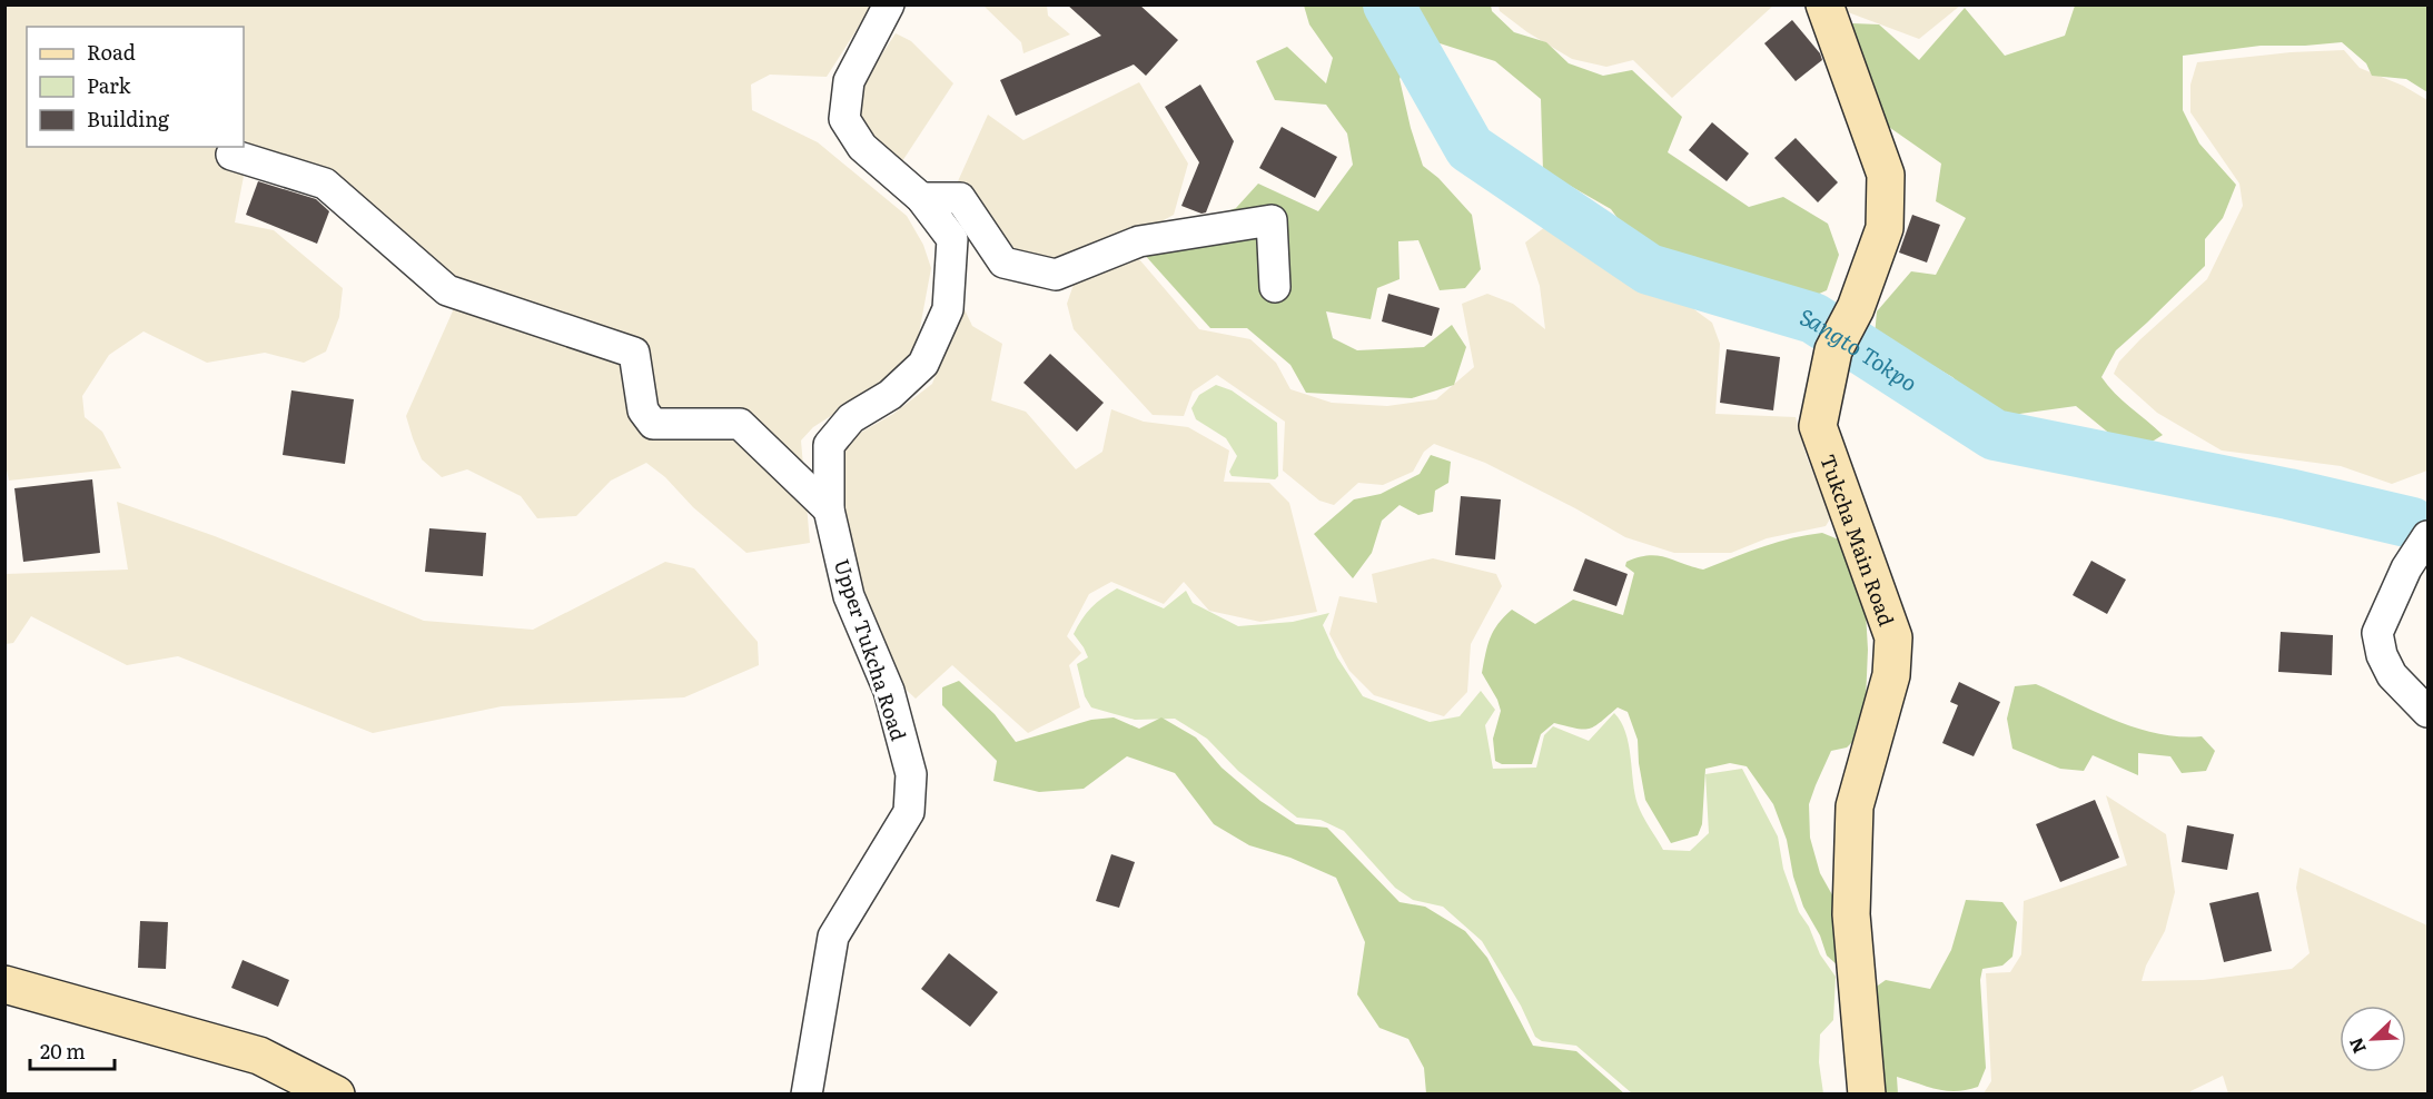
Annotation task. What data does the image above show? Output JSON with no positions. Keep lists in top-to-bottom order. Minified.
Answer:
{"streets":{"street":["Tukcha Main Road","Upper Tukcha Road"]},"water":["Sangto Tokpo"],"legend":["Road","Park","Building"],"scale_bar":"20 m","north":"bottom left"}
